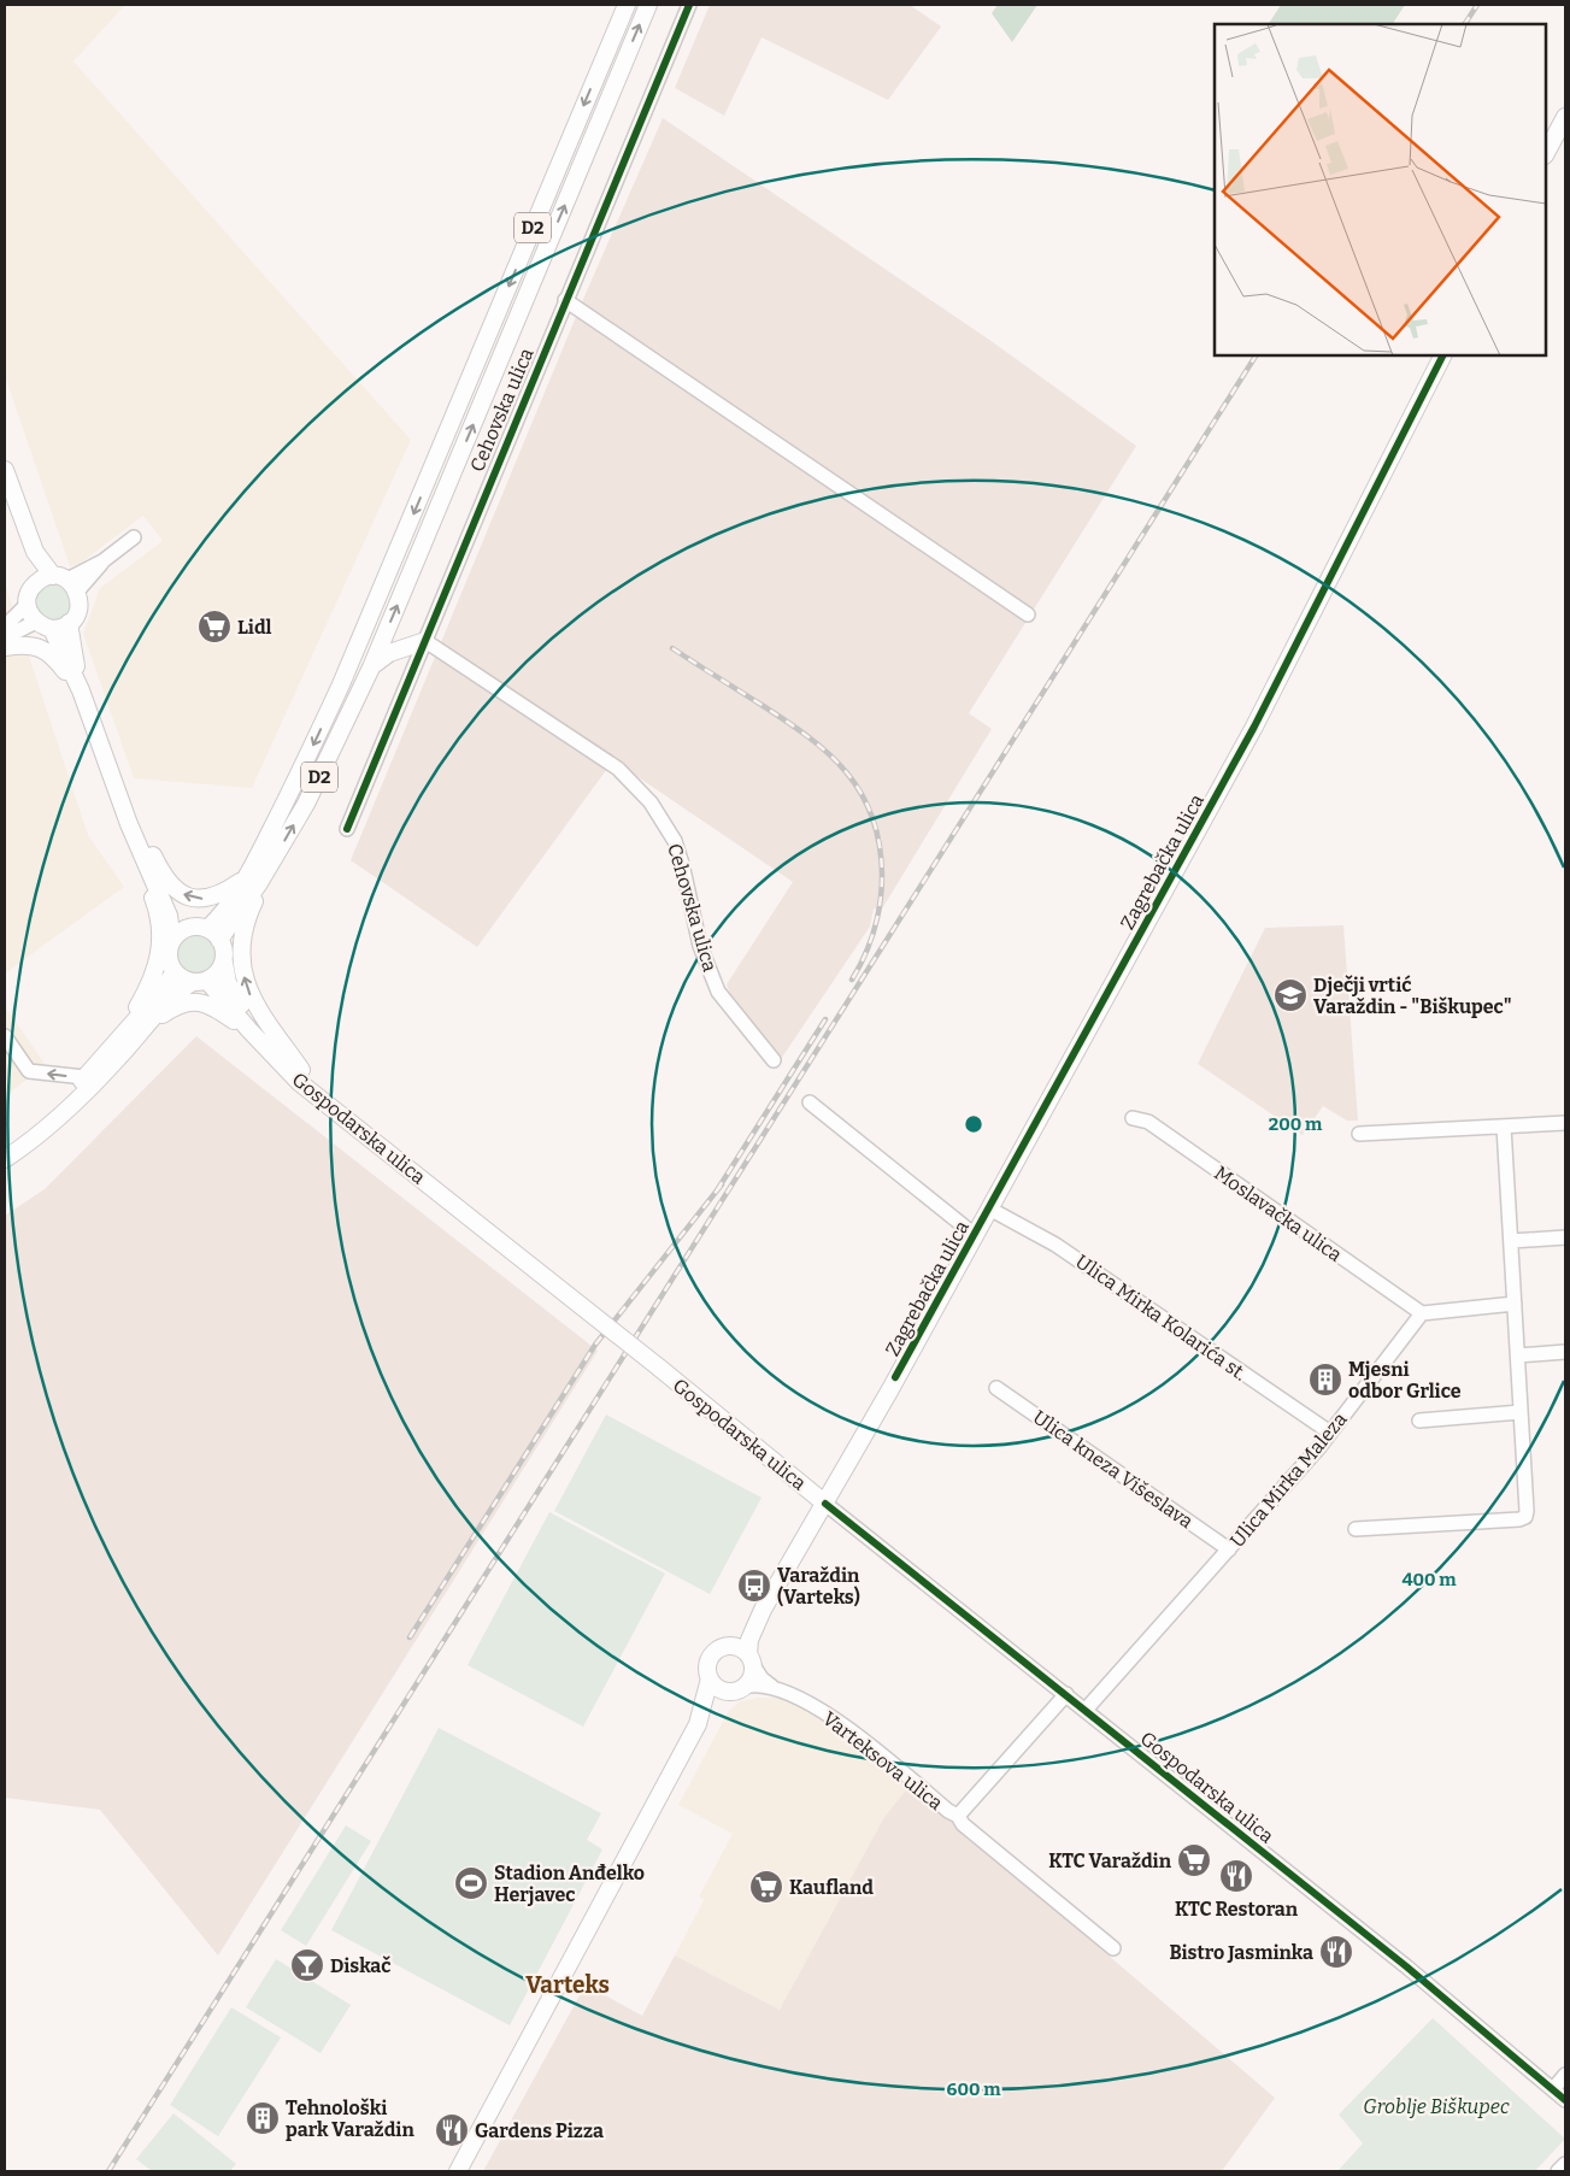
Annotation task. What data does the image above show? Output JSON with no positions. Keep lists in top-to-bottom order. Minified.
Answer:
{"streets":{"main road":["D2","Zagrebačka ulica","Gospodarska ulica"],"street":["Cehovska ulica","Moslavačka ulica","Ulica Mirka Kolarića st.","Ulica kneza Višeslava","Ulica Mirka Maleza","Varteksova ulica"]},"crossings":[["D2","Gospodarska ulica"],["Zagrebačka ulica","Gospodarska ulica"],["Zagrebačka ulica","Ulica Mirka Kolarića st."],["Zagrebačka ulica","Varteksova ulica"],["Gospodarska ulica","Ulica Mirka Maleza"],["Gospodarska ulica","Varteksova ulica"],["Moslavačka ulica","Ulica Mirka Maleza"],["Ulica Mirka Kolarića st.","Ulica Mirka Maleza"],["Ulica kneza Višeslava","Ulica Mirka Maleza"]],"districts":["Varteks"],"parks":["Groblje Biškupec"],"places":{"supermarket":["Lidl","KTC Varaždin","Kaufland"],"school or university":["Dječji vrtić Varaždin - \"Biškupec\""],"building":["Mjesni odbor Grlice","Tehnološki park Varaždin"],"bus stop":["Varaždin (Varteks)"],"restaurant":["KTC Restoran","Bistro Jasminka","Gardens Pizza"],"sports":["Stadion Anđelko Herjavec"],"bar":["Diskač"]},"rings":["200 m","400 m","600 m"]}
